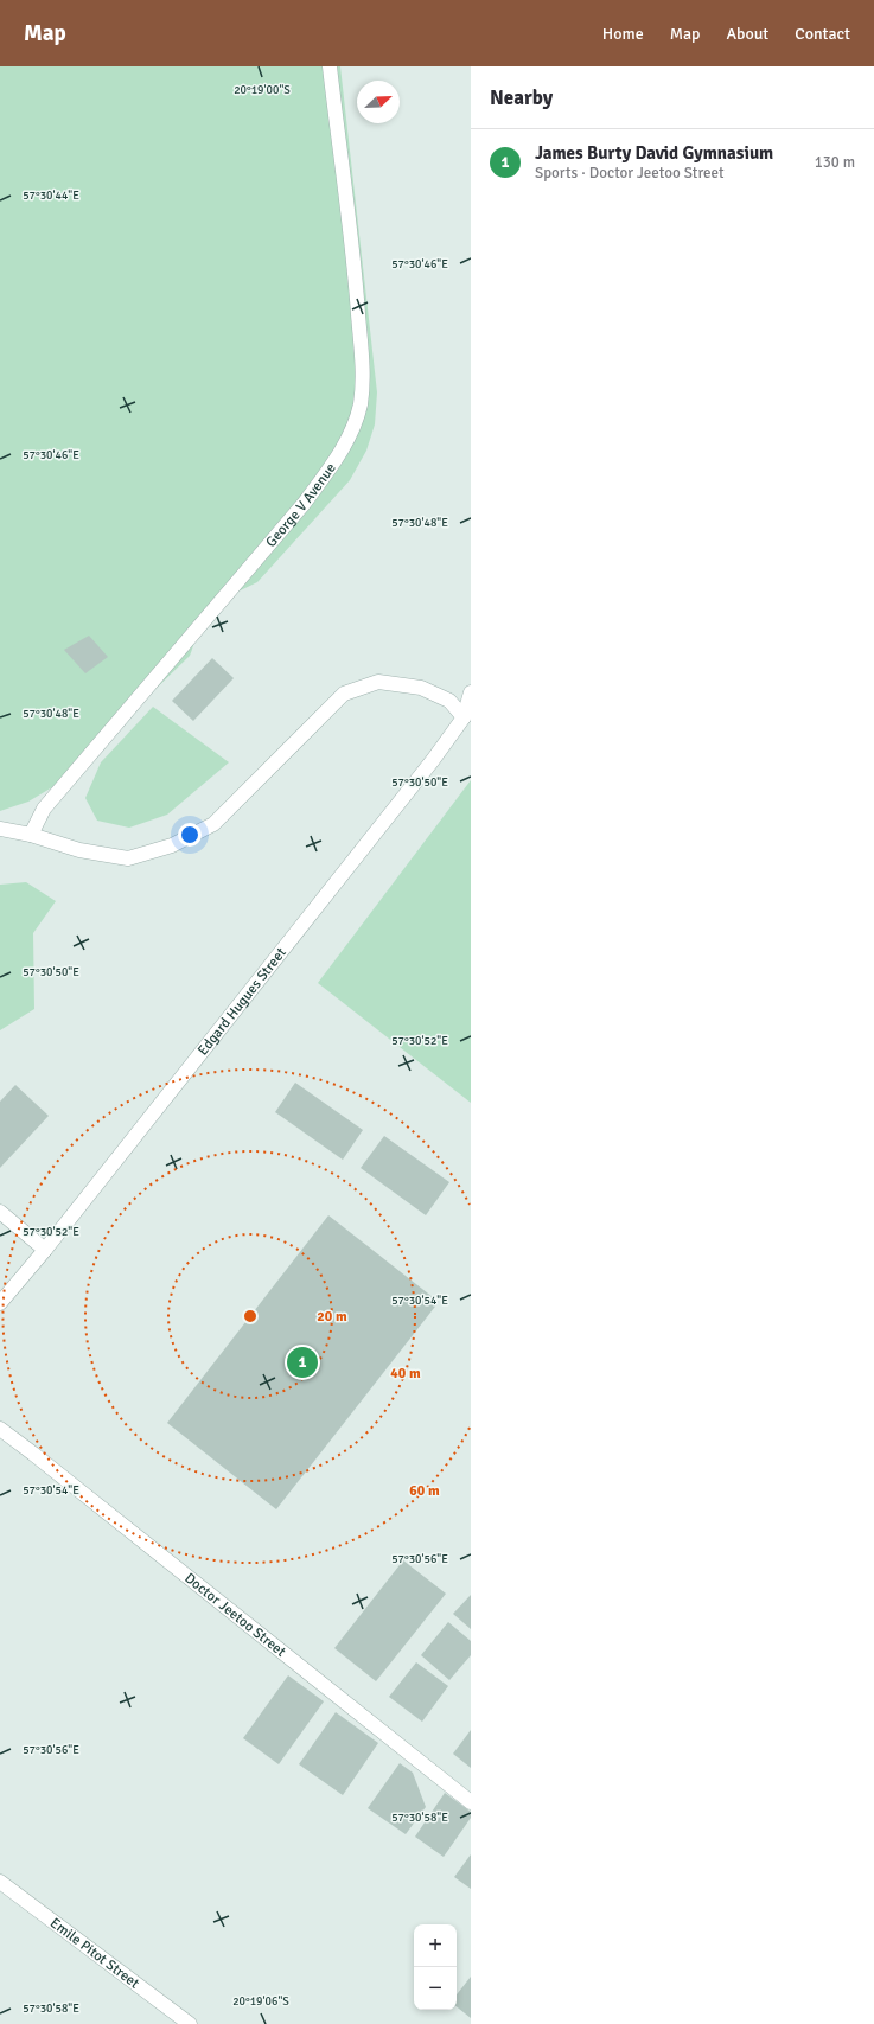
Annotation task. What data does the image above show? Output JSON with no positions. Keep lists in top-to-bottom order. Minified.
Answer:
{"streets":{"street":["George V Avenue","Edgard Hugues Street","Doctor Jeetoo Street","Emile Pitot Street"]},"north":"top right","page":{"header":"Map","nav":["Home","Map","About","Contact"],"heading":"Nearby","list":[{"mark":"1","name":"James Burty David Gymnasium","note":"Sports · Doctor Jeetoo Street","value":"130 m"}],"pins":"1","map_buttons":["+","−"]},"coordinates":["20°19'00\"S","57°30'44\"E","57°30'46\"E","57°30'48\"E","57°30'50\"E","57°30'52\"E","57°30'54\"E","57°30'56\"E","57°30'58\"E","20°19'06\"S"],"rings":["20 m","40 m","60 m"]}
